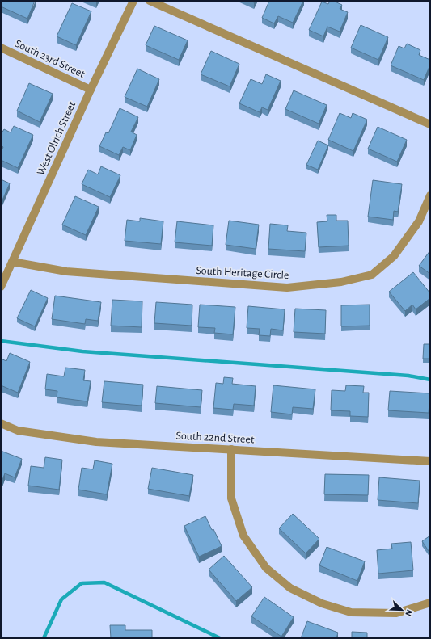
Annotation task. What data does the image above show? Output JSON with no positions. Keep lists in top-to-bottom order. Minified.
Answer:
{"streets":{"street":["South 23rd Street","West Olrich Street","South Heritage Circle","South 22nd Street"]},"crossings":[["South 23rd Street","West Olrich Street"],["West Olrich Street","South Heritage Circle"]],"north":"bottom right"}
